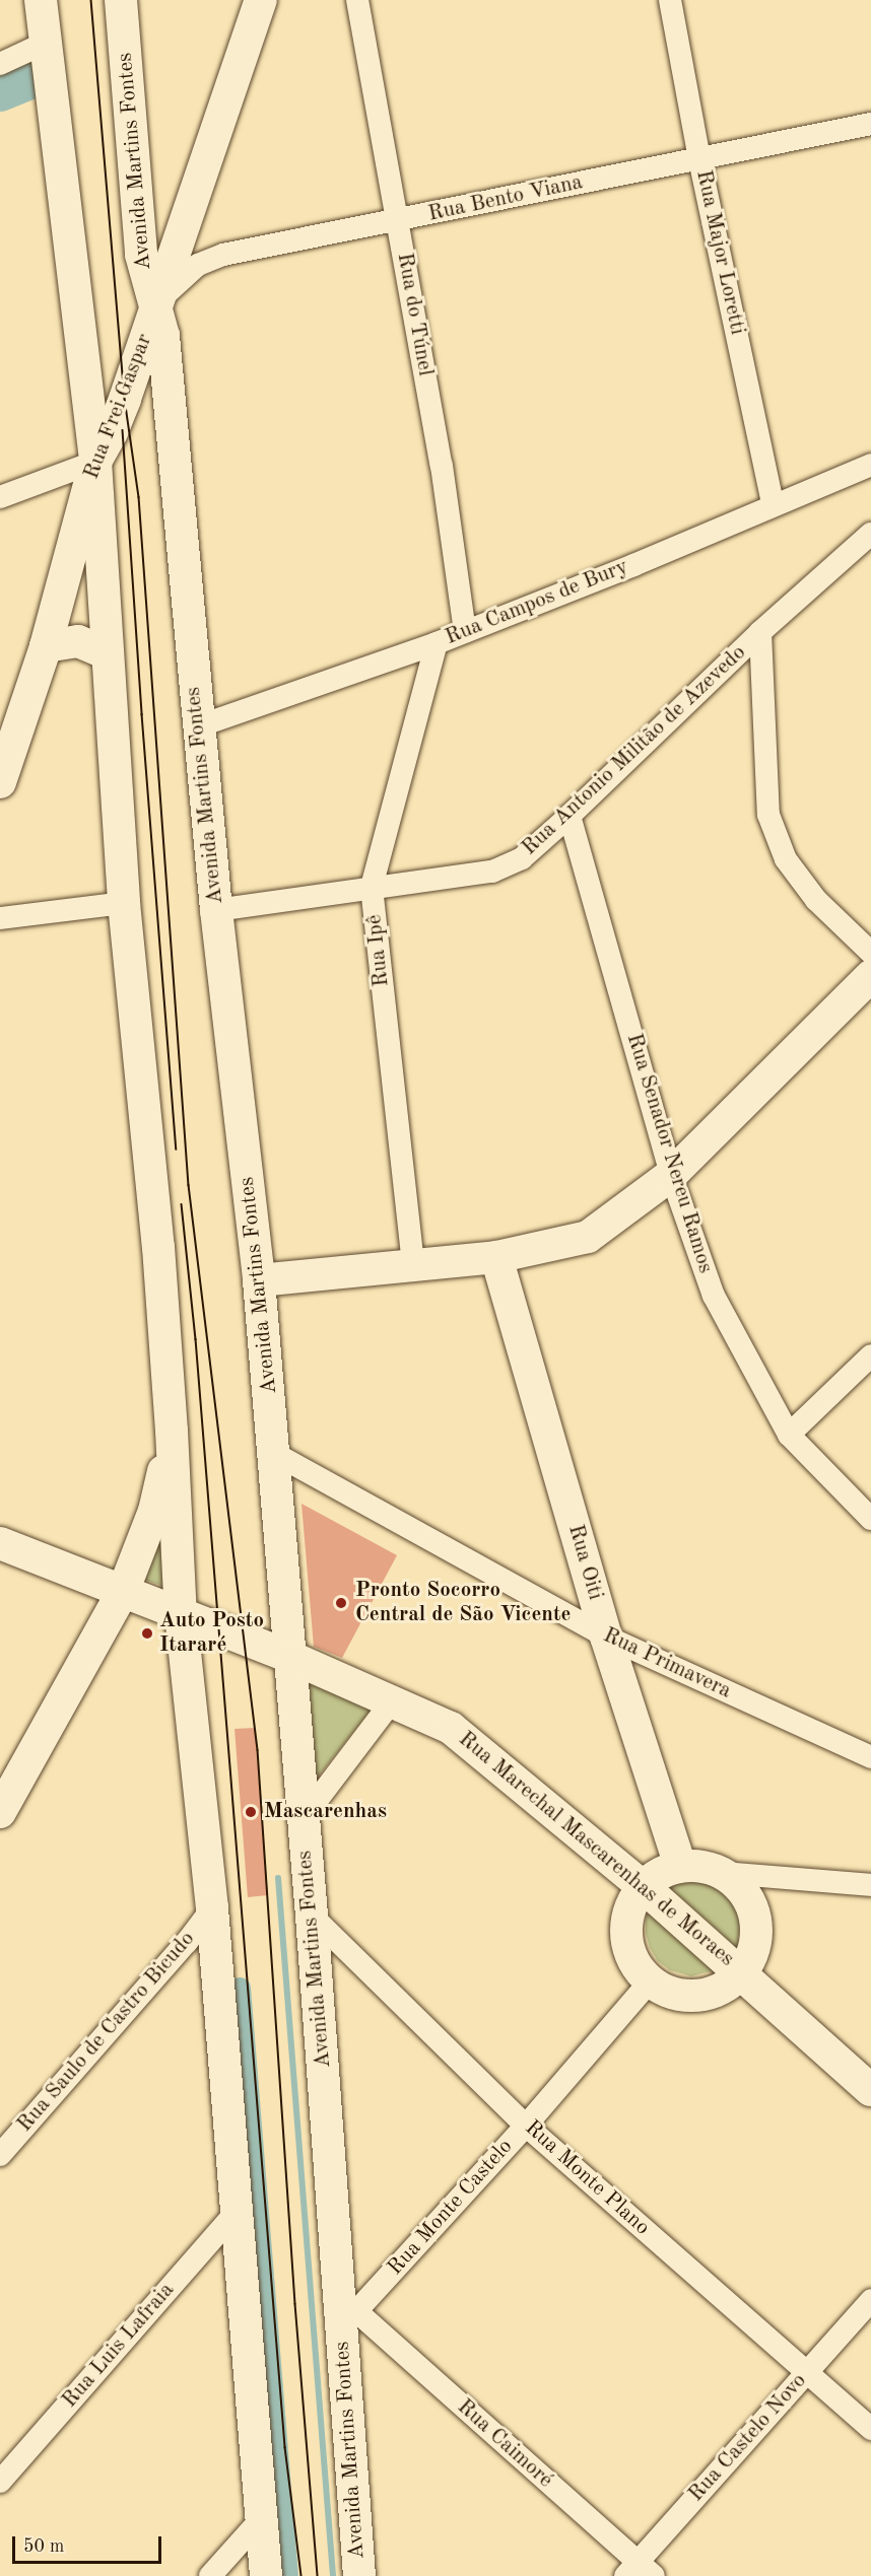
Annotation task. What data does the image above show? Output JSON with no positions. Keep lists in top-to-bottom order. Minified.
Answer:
{"streets":{"main road":["Avenida Martins Fontes","Rua Frei Gaspar","Rua Oiti","Rua Marechal Mascarenhas de Moraes"],"street":["Rua Bento Viana","Rua Major Loretti","Rua do Túnel","Rua Campos de Bury","Rua Antonio Militão de Azevedo","Rua Ipê","Rua Senador Nereu Ramos","Rua Primavera","Rua Saulo de Castro Bicudo","Rua Monte Plano","Rua Monte Castelo","Rua Luis Lafraia","Rua Castelo Novo","Rua Caimoré"]},"crossings":[["Avenida Martins Fontes","Rua Bento Viana"],["Avenida Martins Fontes","Rua Frei Gaspar"],["Avenida Martins Fontes","Rua Campos de Bury"],["Avenida Martins Fontes","Rua Antonio Militão de Azevedo"],["Avenida Martins Fontes","Rua Primavera"],["Avenida Martins Fontes","Rua Marechal Mascarenhas de Moraes"],["Avenida Martins Fontes","Rua Monte Plano"],["Avenida Martins Fontes","Rua Monte Castelo"],["Avenida Martins Fontes","Rua Caimoré"],["Rua Bento Viana","Rua Major Loretti"],["Rua Bento Viana","Rua do Túnel"],["Rua Bento Viana","Rua Frei Gaspar"],["Rua Major Loretti","Rua Campos de Bury"],["Rua do Túnel","Rua Campos de Bury"],["Rua Campos de Bury","Rua Ipê"],["Rua Antonio Militão de Azevedo","Rua Ipê"],["Rua Antonio Militão de Azevedo","Rua Senador Nereu Ramos"],["Rua Oiti","Rua Primavera"],["Rua Monte Plano","Rua Monte Castelo"],["Rua Monte Plano","Rua Castelo Novo"],["Rua Monte Castelo","Rua Caimoré"],["Rua Castelo Novo","Rua Caimoré"]],"places":["Pronto Socorro Central de São Vicente","Auto Posto Itararé","Mascarenhas"],"scale_bar":"50 m"}
